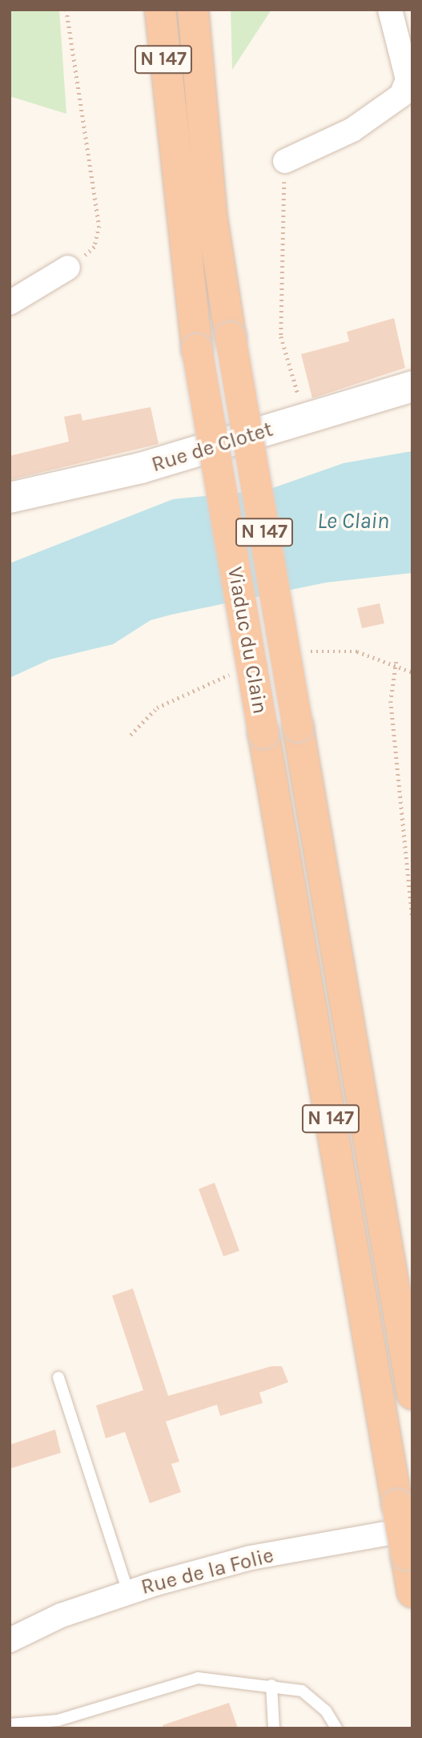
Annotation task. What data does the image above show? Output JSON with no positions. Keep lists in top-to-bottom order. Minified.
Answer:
{"streets":{"highway":["N 147","Viaduc du Clain"],"main road":["Rue de Clotet"],"street":["Rue de la Folie"]},"crossings":[["N 147","Viaduc du Clain"],["N 147","Rue de la Folie"],["Viaduc du Clain","Rue de la Folie"]],"water":["Le Clain"]}
